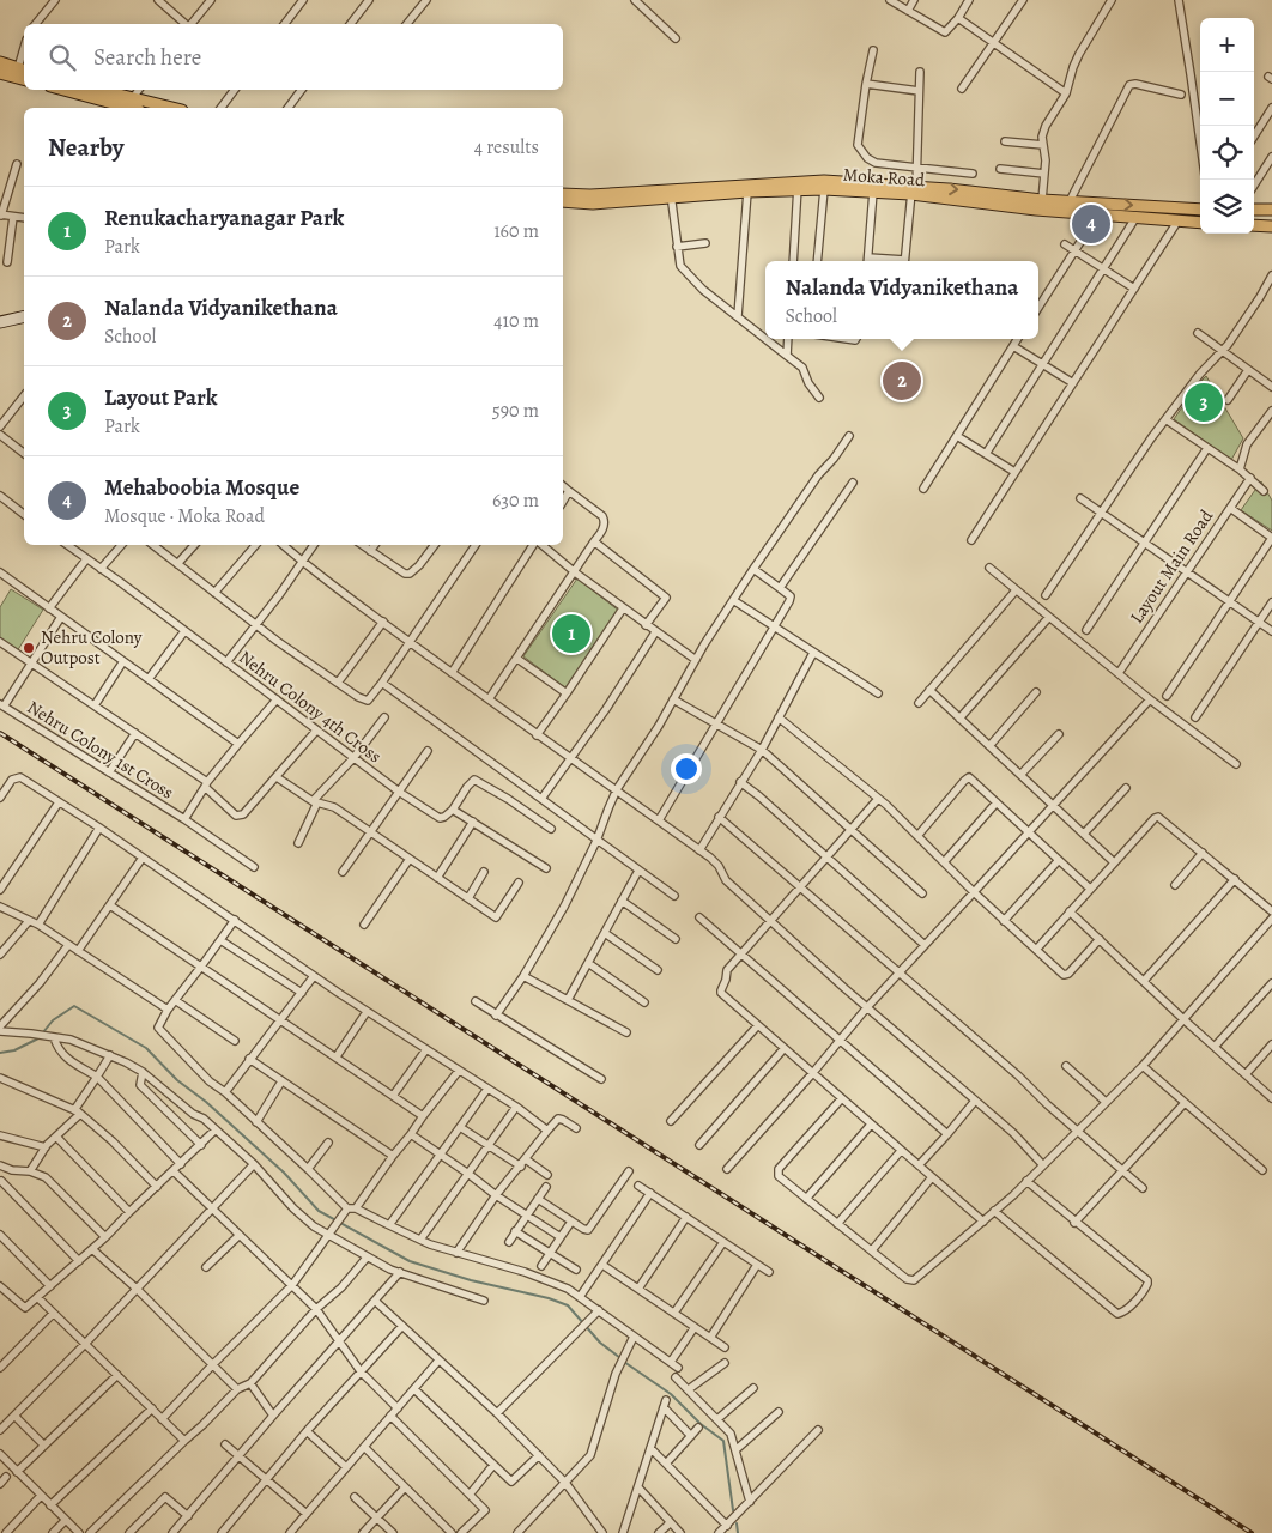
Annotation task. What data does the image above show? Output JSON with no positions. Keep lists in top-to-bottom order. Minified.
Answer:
{"streets":{"main road":["Moka Road"],"street":["Layout Main Road","Nehru Colony 4th Cross","Nehru Colony 1st Cross"]},"places":["Nehru Colony Outpost"],"page":{"map_buttons":["+","−"],"search":"Search here","heading":["Nearby","4 results"],"list":[{"mark":"1","name":"Renukacharyanagar Park","note":"Park","value":"160 m"},{"mark":"2","name":"Nalanda Vidyanikethana","note":"School","value":"410 m"},{"mark":"3","name":"Layout Park","note":"Park","value":"590 m"},{"mark":"4","name":"Mehaboobia Mosque","note":"Mosque · Moka Road","value":"630 m"}],"pins":["4","2","3","1"],"popup":["Nalanda Vidyanikethana","School"]}}
